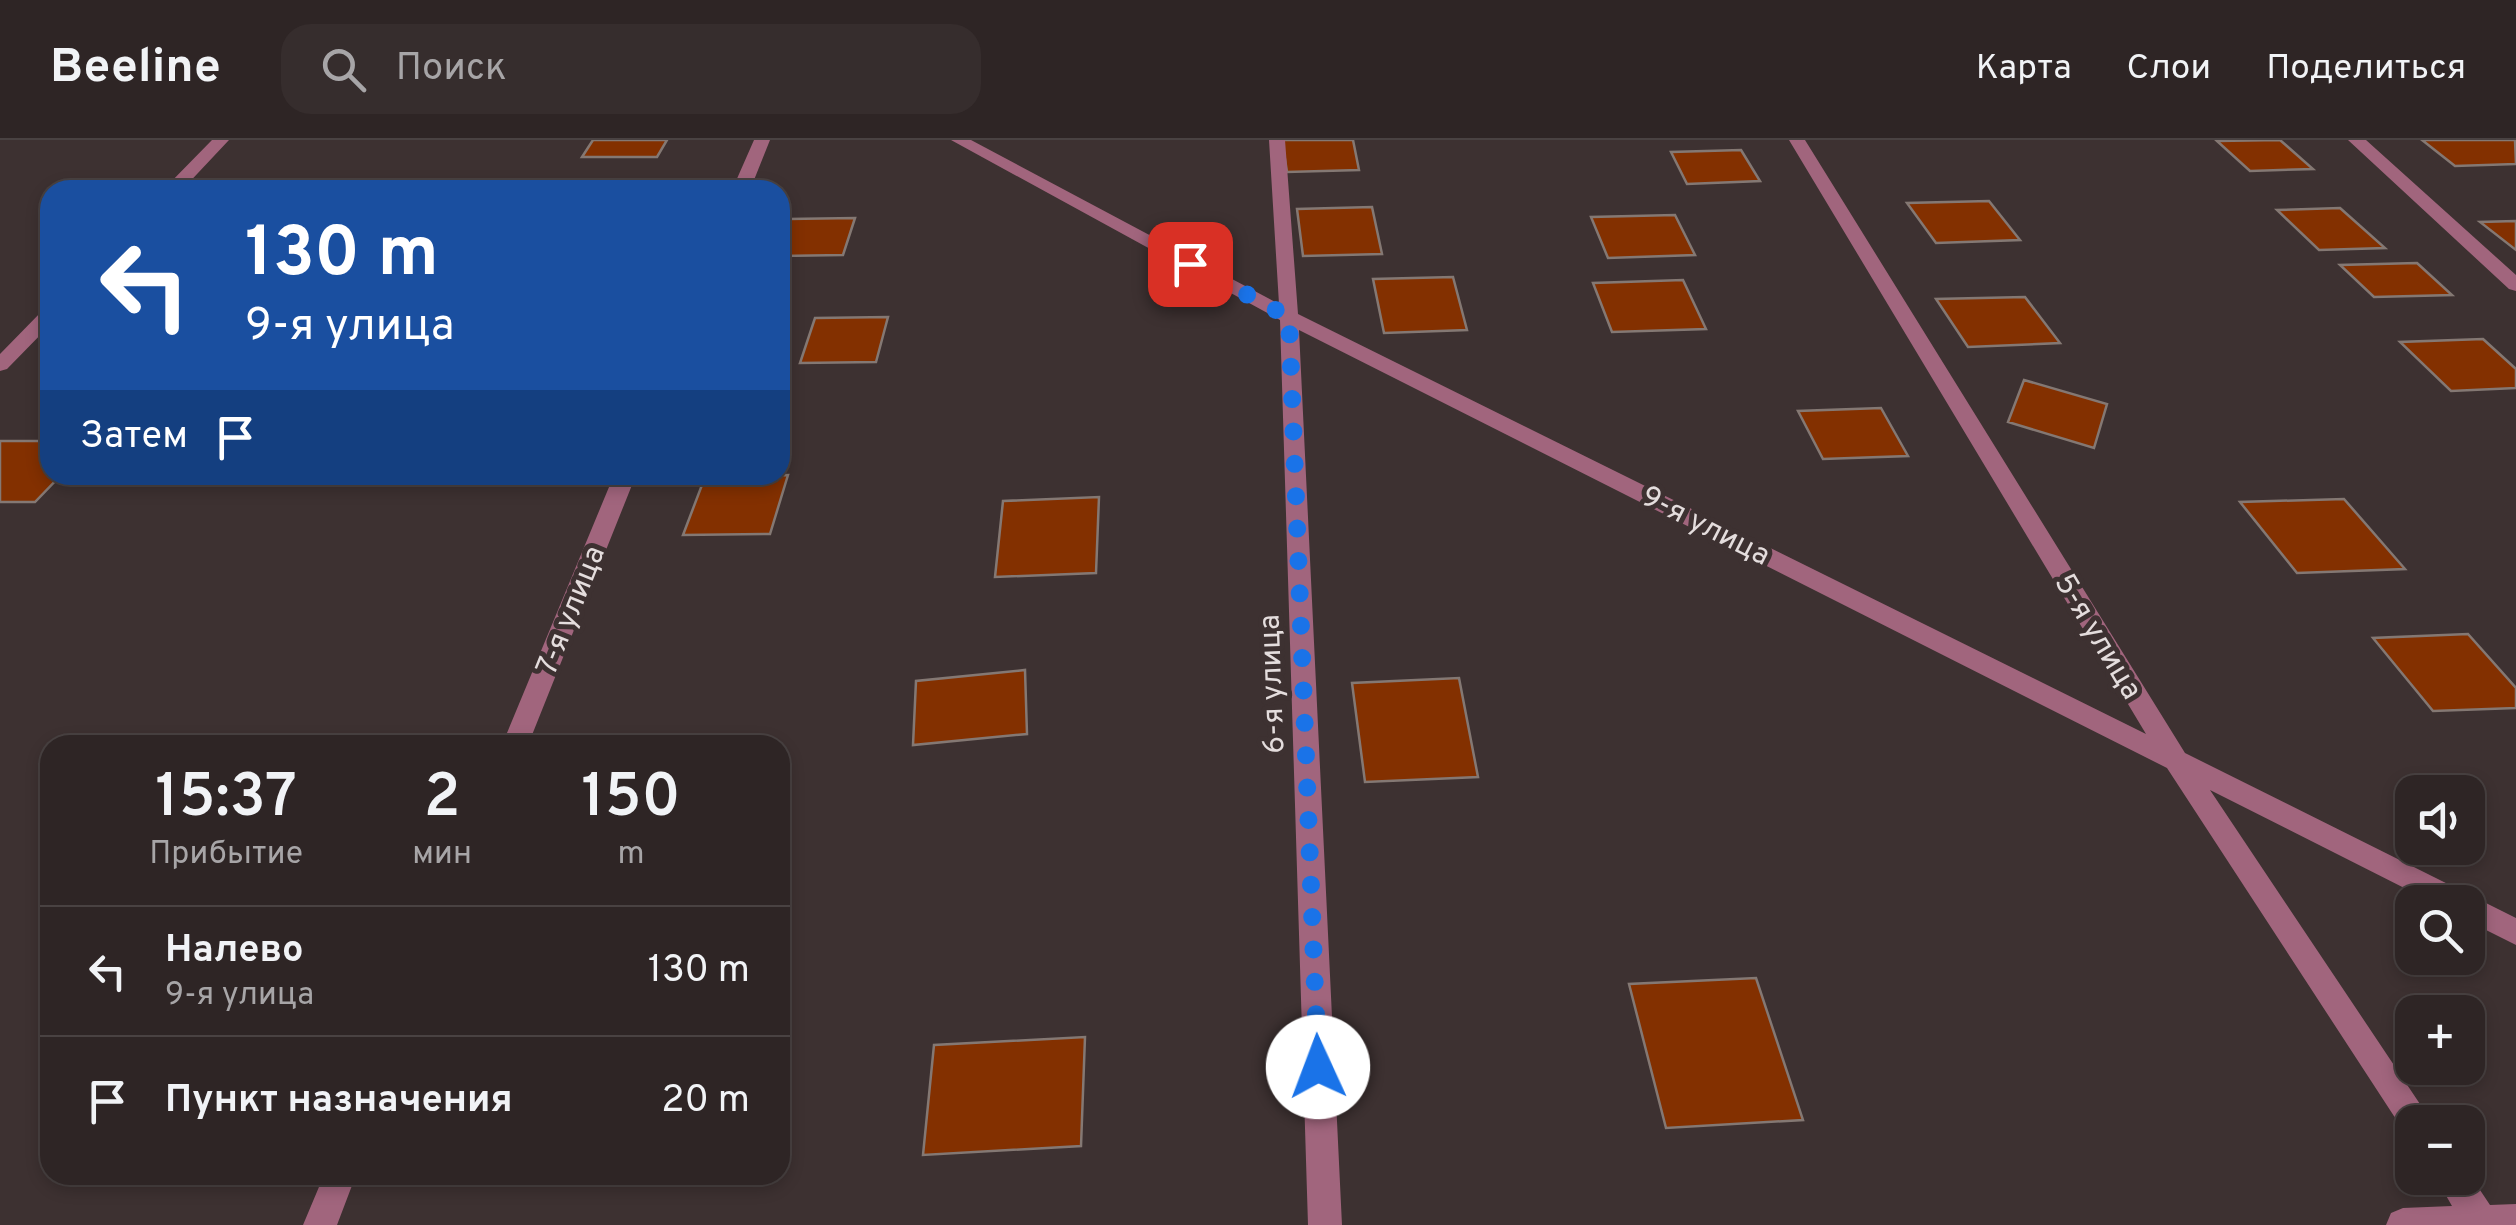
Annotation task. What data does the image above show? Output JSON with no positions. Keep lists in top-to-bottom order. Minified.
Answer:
{"streets":{"street":["9-я улица","7-я улица","5-я улица","6-я улица"]},"crossings":[["9-я улица","5-я улица"],["9-я улица","6-я улица"]],"page":{"header":"Beeline","search":"Поиск","nav":["Карта","Слои","Поделиться"],"turn":["130 m","9-я улица"],"then":"Затем","eta":["15:37","Прибытие","2","мин","150","m"],"map_buttons":["+","−"],"list":[{"name":"Налево","note":"9-я улица","value":"130 m"},{"name":"Пункт назначения","value":"20 m"}]}}
